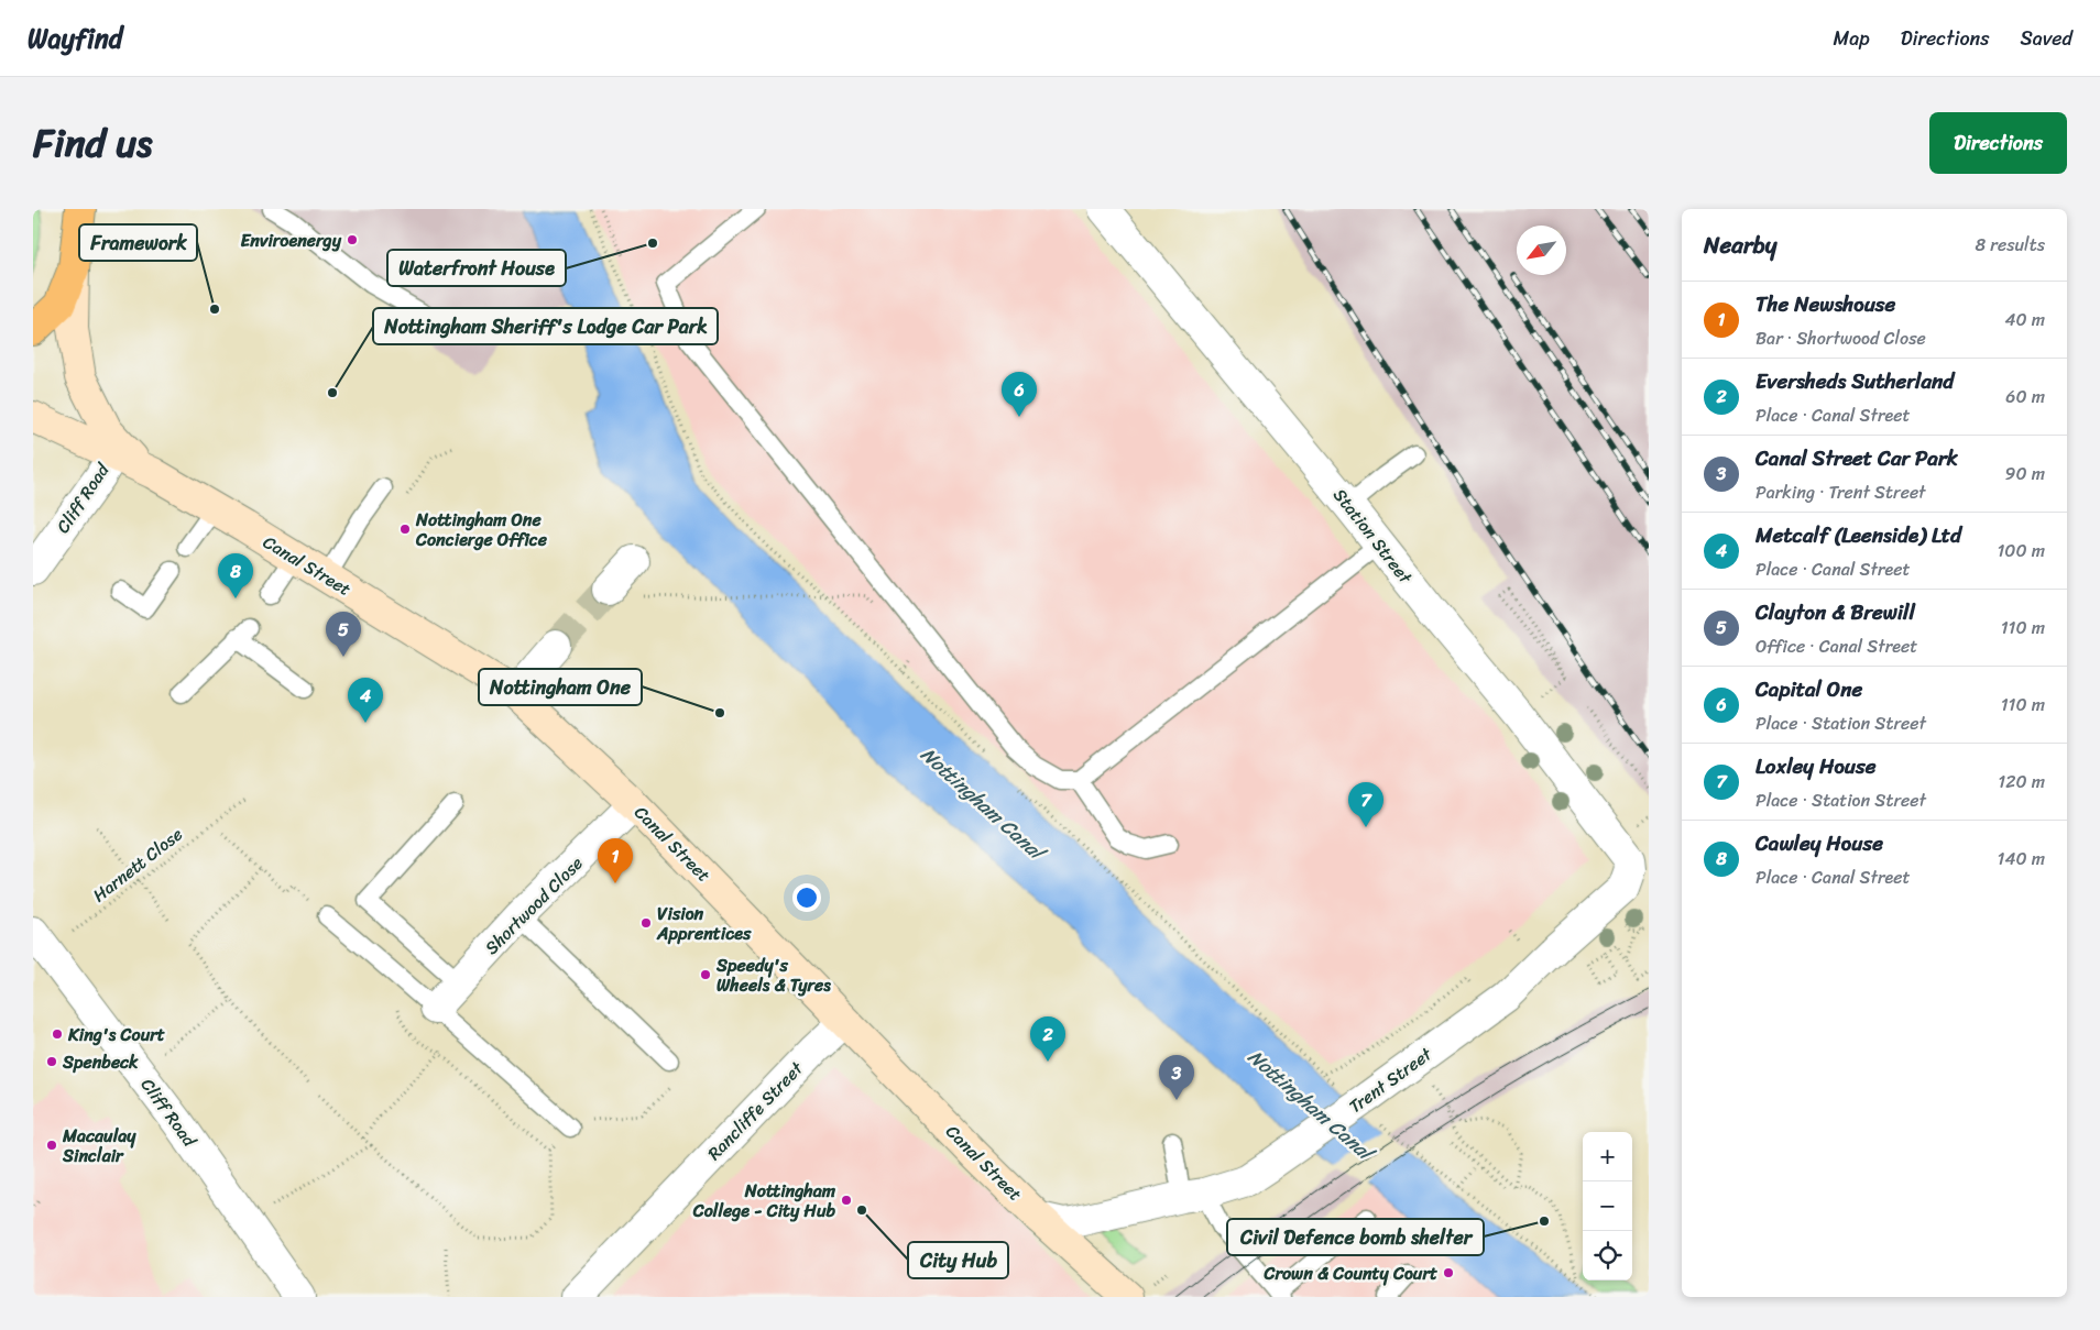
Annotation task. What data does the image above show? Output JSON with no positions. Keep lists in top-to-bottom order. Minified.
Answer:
{"streets":{"street":["Cliff Road","Station Street","Canal Street","Shortwood Close","Trent Street","Rancliffe Street"],"path":["Harnett Close"]},"crossings":[["Cliff Road","Canal Street"],["Cliff Road","Harnett Close"],["Station Street","Trent Street"],["Canal Street","Shortwood Close"],["Canal Street","Trent Street"],["Canal Street","Rancliffe Street"]],"water":["Nottingham Canal"],"places":["Enviroenergy","Waterfront House","Framework","Nottingham Sheriff's Lodge Car Park","Nottingham One Concierge Office","Nottingham One","Vision Apprentices","Speedy's Wheels & Tyres","King's Court","Spenbeck","Macaulay Sinclair","Nottingham College - City Hub","City Hub","Civil Defence bomb shelter","Crown & County Court"],"north":"bottom left","page":{"header":"Wayfind","nav":["Map","Directions","Saved"],"title":"Find us","buttons":"Directions","heading":["Nearby","8 results"],"list":[{"mark":"1","name":"The Newshouse","note":"Bar · Shortwood Close","value":"40 m"},{"mark":"2","name":"Eversheds Sutherland","note":"Place · Canal Street","value":"60 m"},{"mark":"3","name":"Canal Street Car Park","note":"Parking · Trent Street","value":"90 m"},{"mark":"4","name":"Metcalf (Leenside) Ltd","note":"Place · Canal Street","value":"100 m"},{"mark":"5","name":"Clayton & Brewill","note":"Office · Canal Street","value":"110 m"},{"mark":"6","name":"Capital One","note":"Place · Station Street","value":"110 m"},{"mark":"7","name":"Loxley House","note":"Place · Station Street","value":"120 m"},{"mark":"8","name":"Cawley House","note":"Place · Canal Street","value":"140 m"}],"pins":["6","8","5","4","7","1","2","3"],"map_buttons":["+","−"]}}
